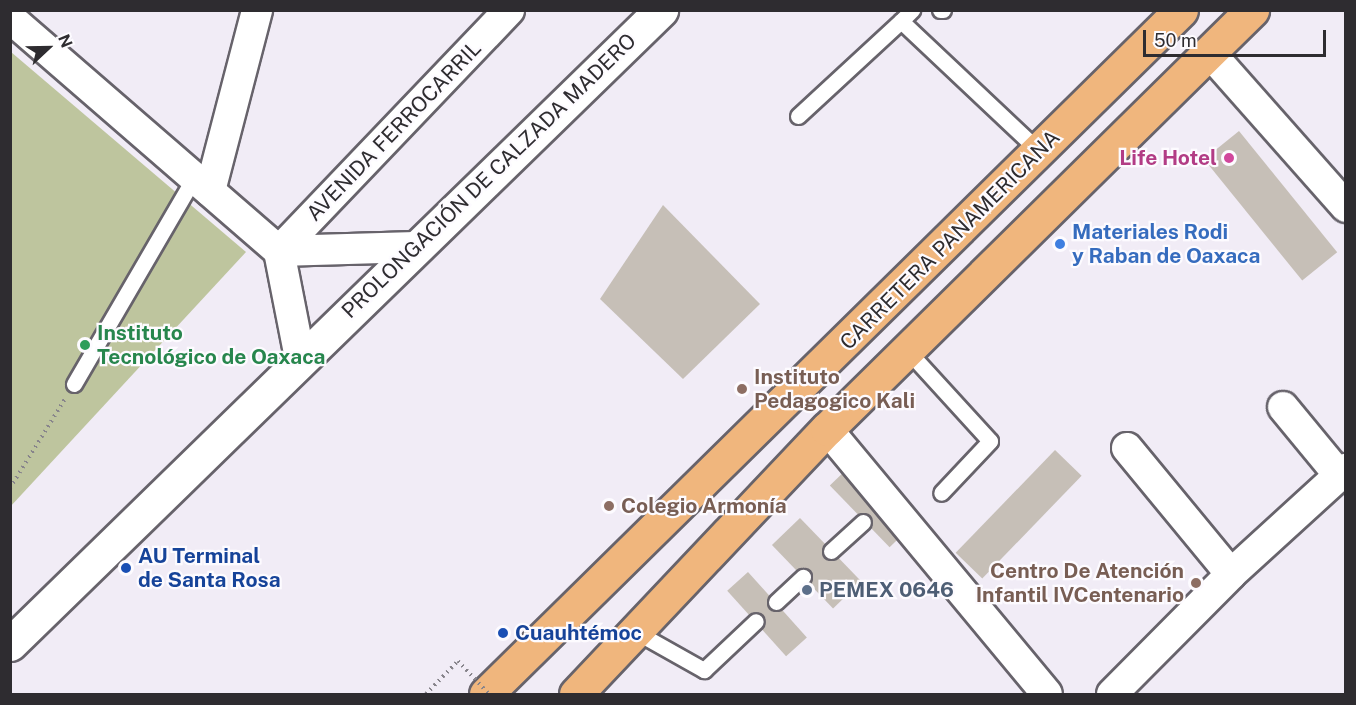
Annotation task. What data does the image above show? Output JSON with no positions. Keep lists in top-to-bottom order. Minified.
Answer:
{"streets":{"highway":["CARRETERA PANAMERICANA"],"street":["AVENIDA FERROCARRIL","PROLONGACIÓN DE CALZADA MADERO"]},"places":["Life Hotel","Materiales Rodi y Raban de Oaxaca","Instituto Tecnológico de Oaxaca","Instituto Pedagogico Kali","Colegio Armonía","AU Terminal de Santa Rosa","Centro De Atención Infantil IVCentenario","PEMEX 0646","Cuauhtémoc"],"scale_bar":"50 m","north":"right"}
